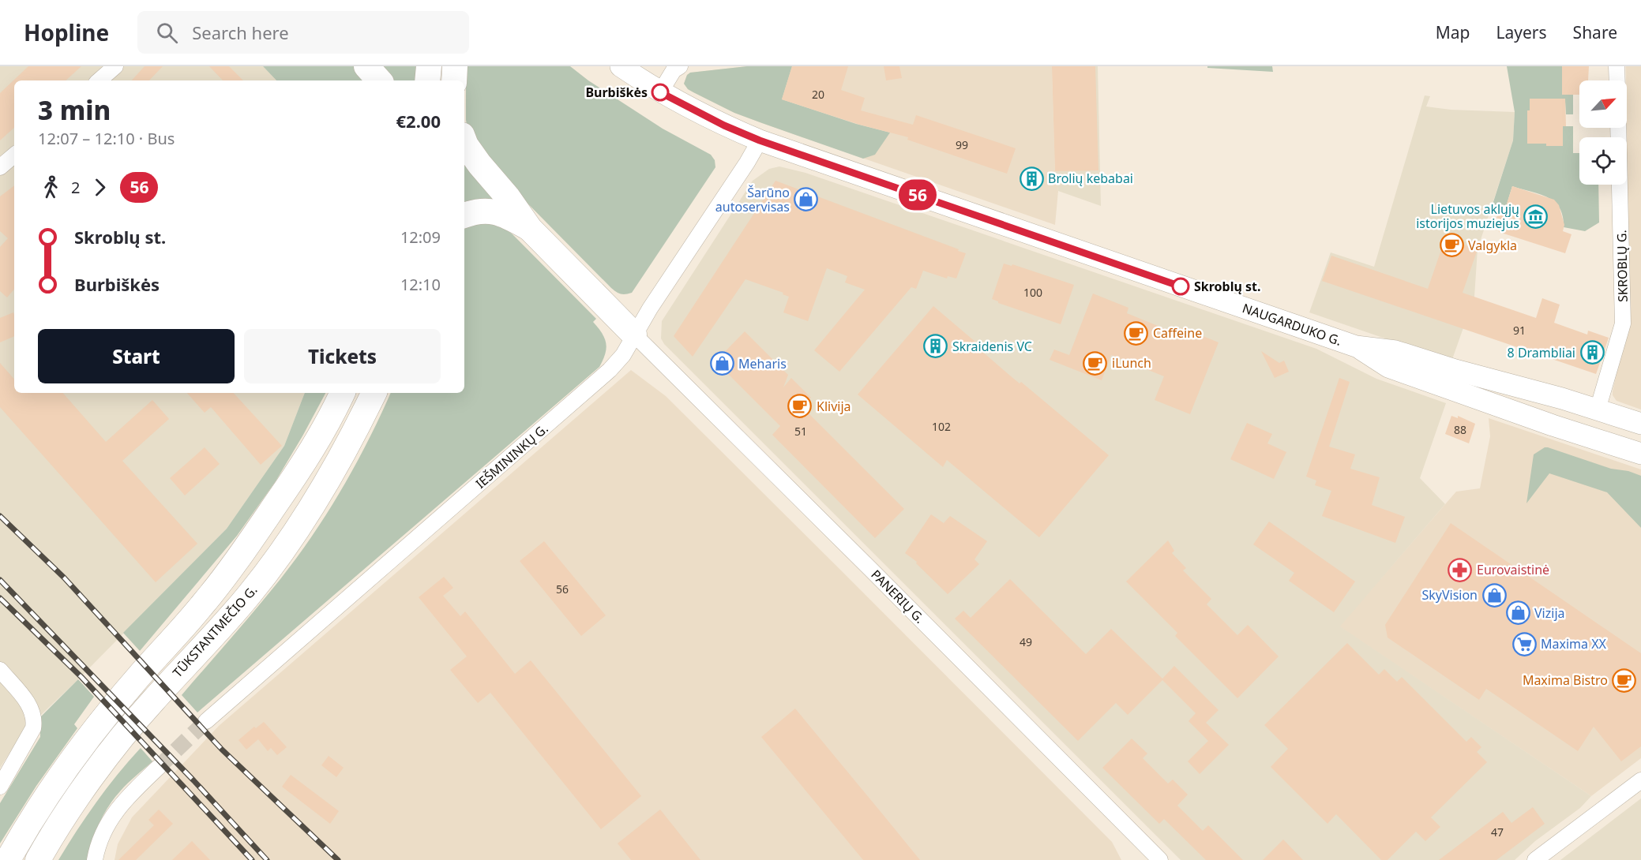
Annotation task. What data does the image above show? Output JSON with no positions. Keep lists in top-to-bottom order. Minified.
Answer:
{"streets":{"highway":["TŪKSTANTMEČIO G."],"main road":["NAUGARDUKO G."],"street":["SKROBLŲ G.","IEŠMININKŲ G.","PANERIŲ G."]},"crossings":[["SKROBLŲ G.","NAUGARDUKO G."],["NAUGARDUKO G.","IEŠMININKŲ G."],["IEŠMININKŲ G.","PANERIŲ G."]],"places":{"other":["Burbiškės","Skroblų st."],"building":["Brolių kebabai","Skraidenis VC","8 Drambliai"],"shop":["Šarūno autoservisas","Meharis","SkyVision","Vizija"],"museum":["Lietuvos aklųjų istorijos muziejus"],"cafe":["Valgykla","Caffeine","iLunch","Klivija","Maxima Bistro"],"pharmacy":["Eurovaistinė"],"supermarket":["Maxima XX"]},"lines":["bus line 56"],"house_numbers":["20","99","100","91","102","88","51","56","49","47"],"north":"top right","page":{"header":"Hopline","search":"Search here","nav":["Map","Layers","Share"],"on_map":"56","heading":["3 min","12:07 – 12:10 · Bus","€2.00"],"legs":["2","56"],"list":[{"name":"Skroblų st.","value":"12:09"},{"name":"Burbiškės","value":"12:10"}],"buttons":["Start","Tickets"]}}
